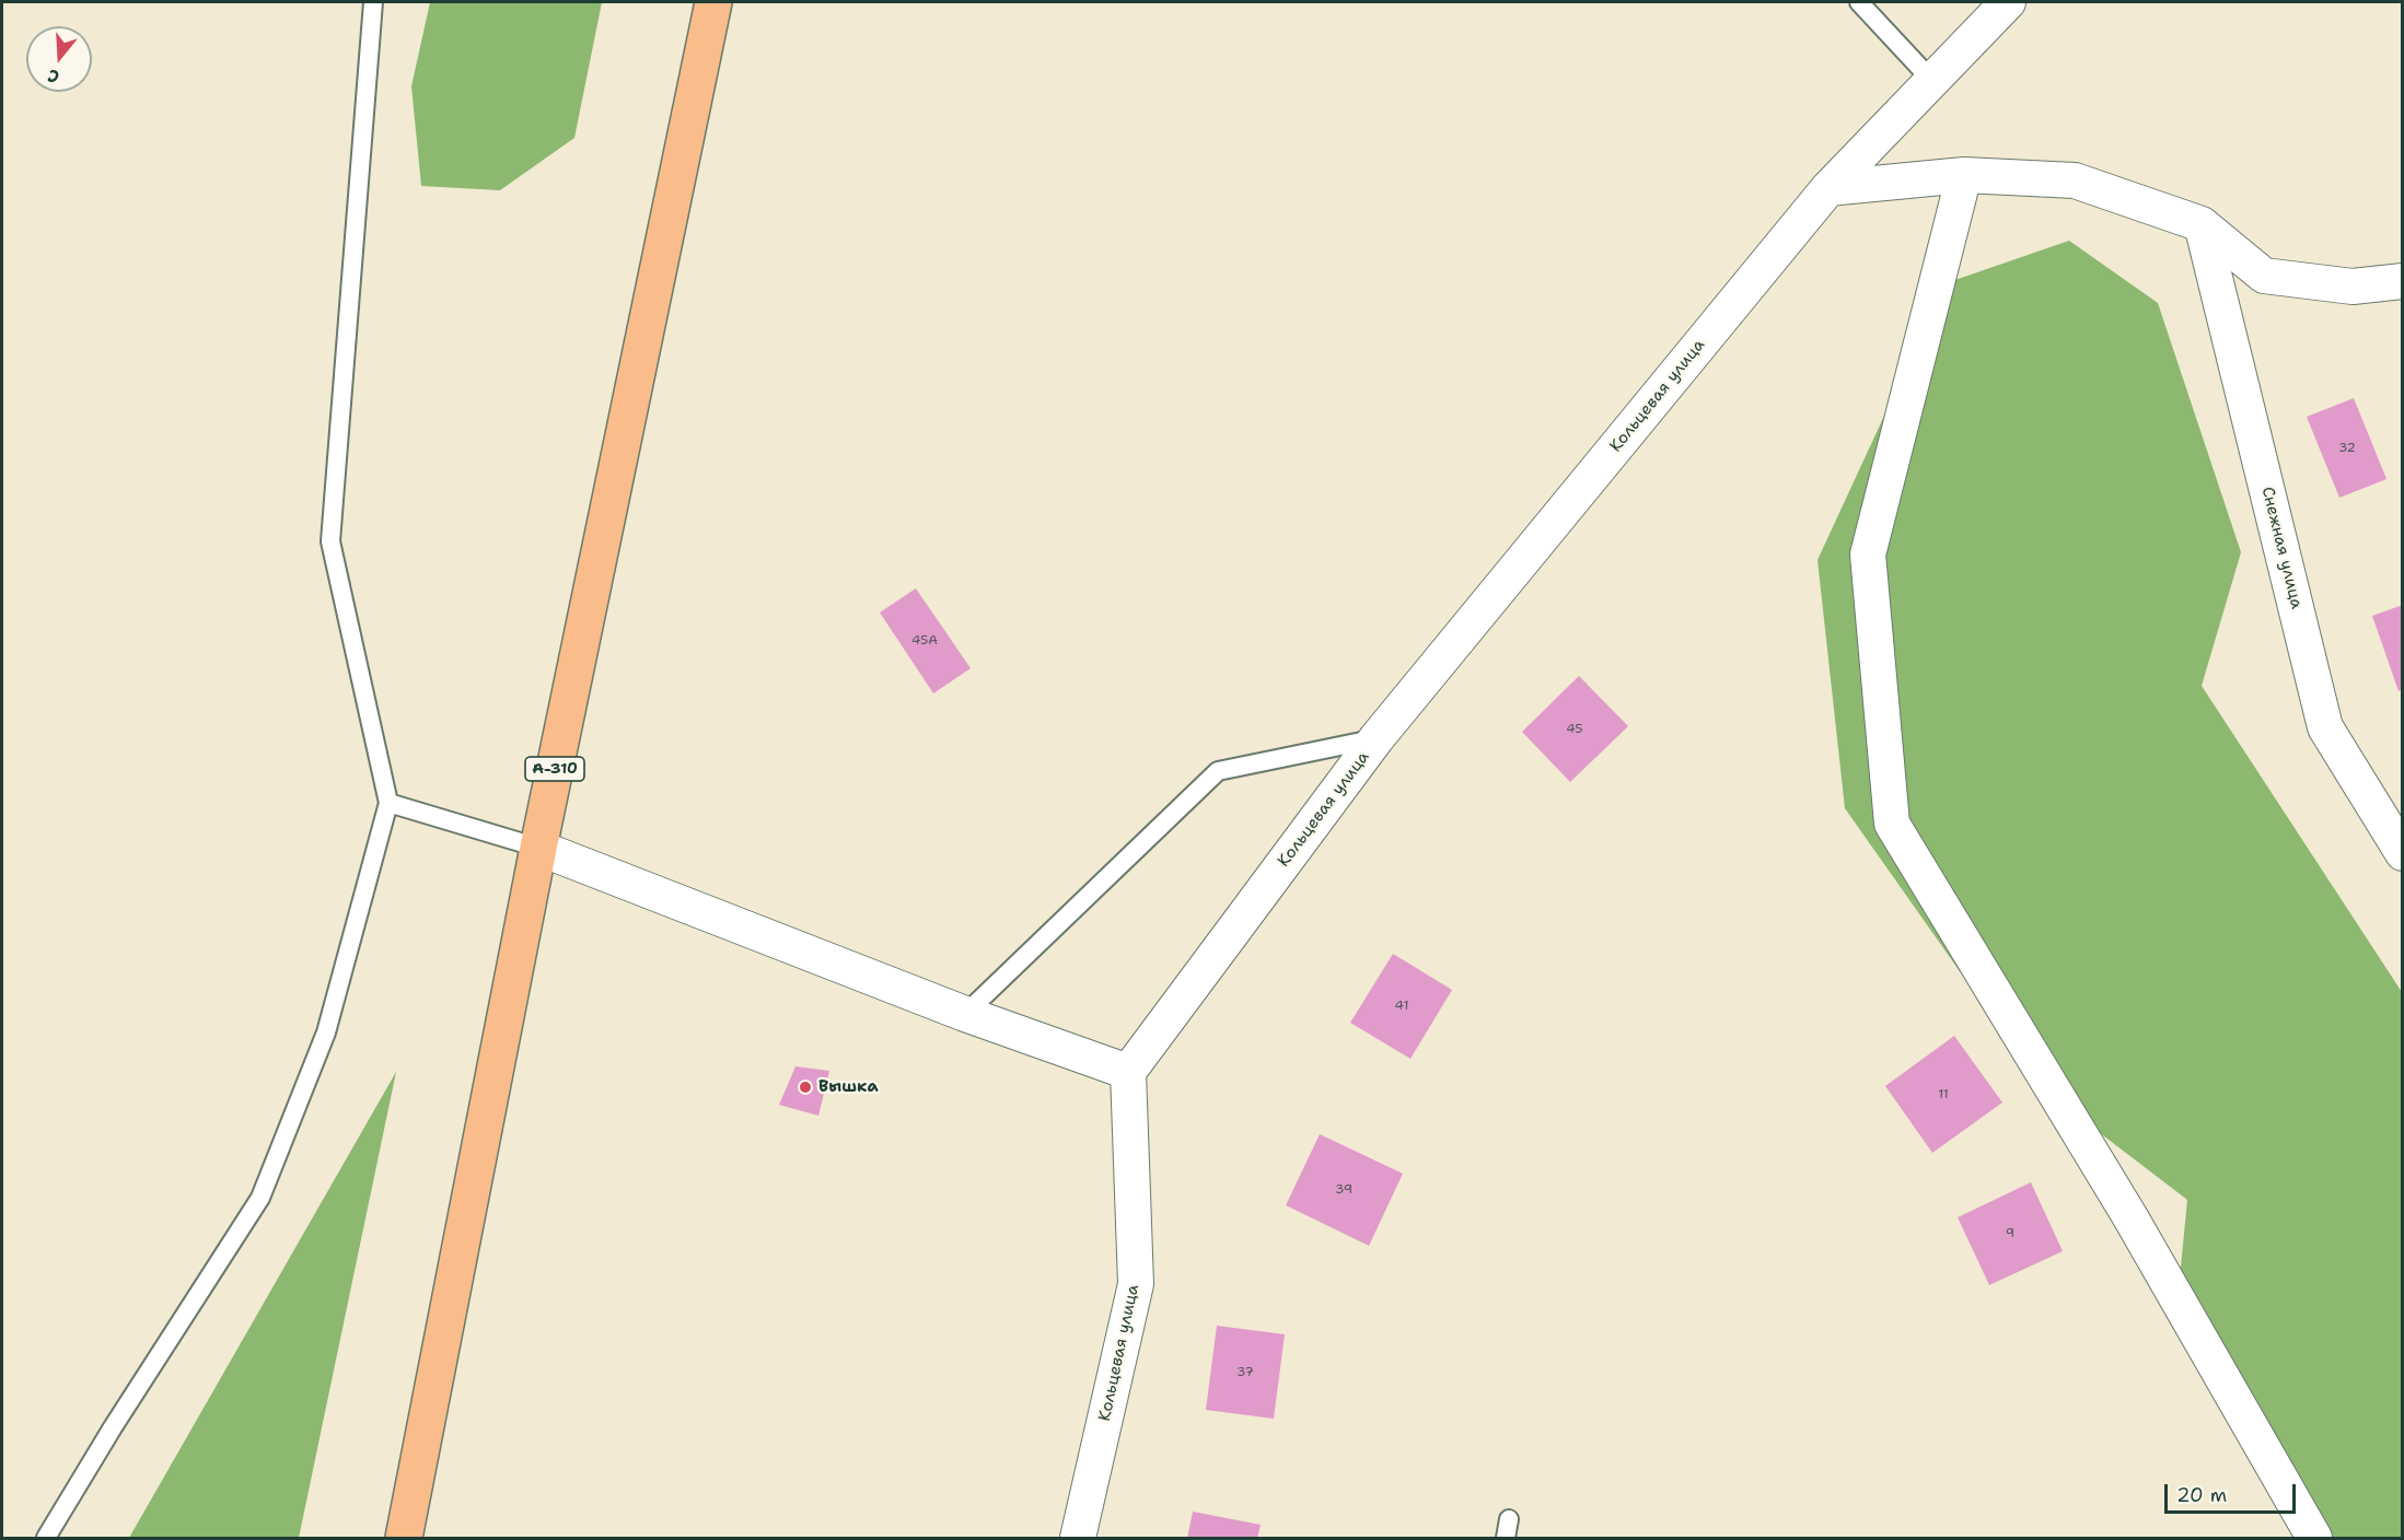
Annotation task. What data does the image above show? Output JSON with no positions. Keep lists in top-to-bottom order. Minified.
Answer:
{"streets":{"highway":["А-310"],"street":["Кольцевая улица","Снежная улица"]},"places":["Вышка"],"house_numbers":["32","45А","45","41","11","39","9","37"],"scale_bar":"20 m","north":"bottom"}
